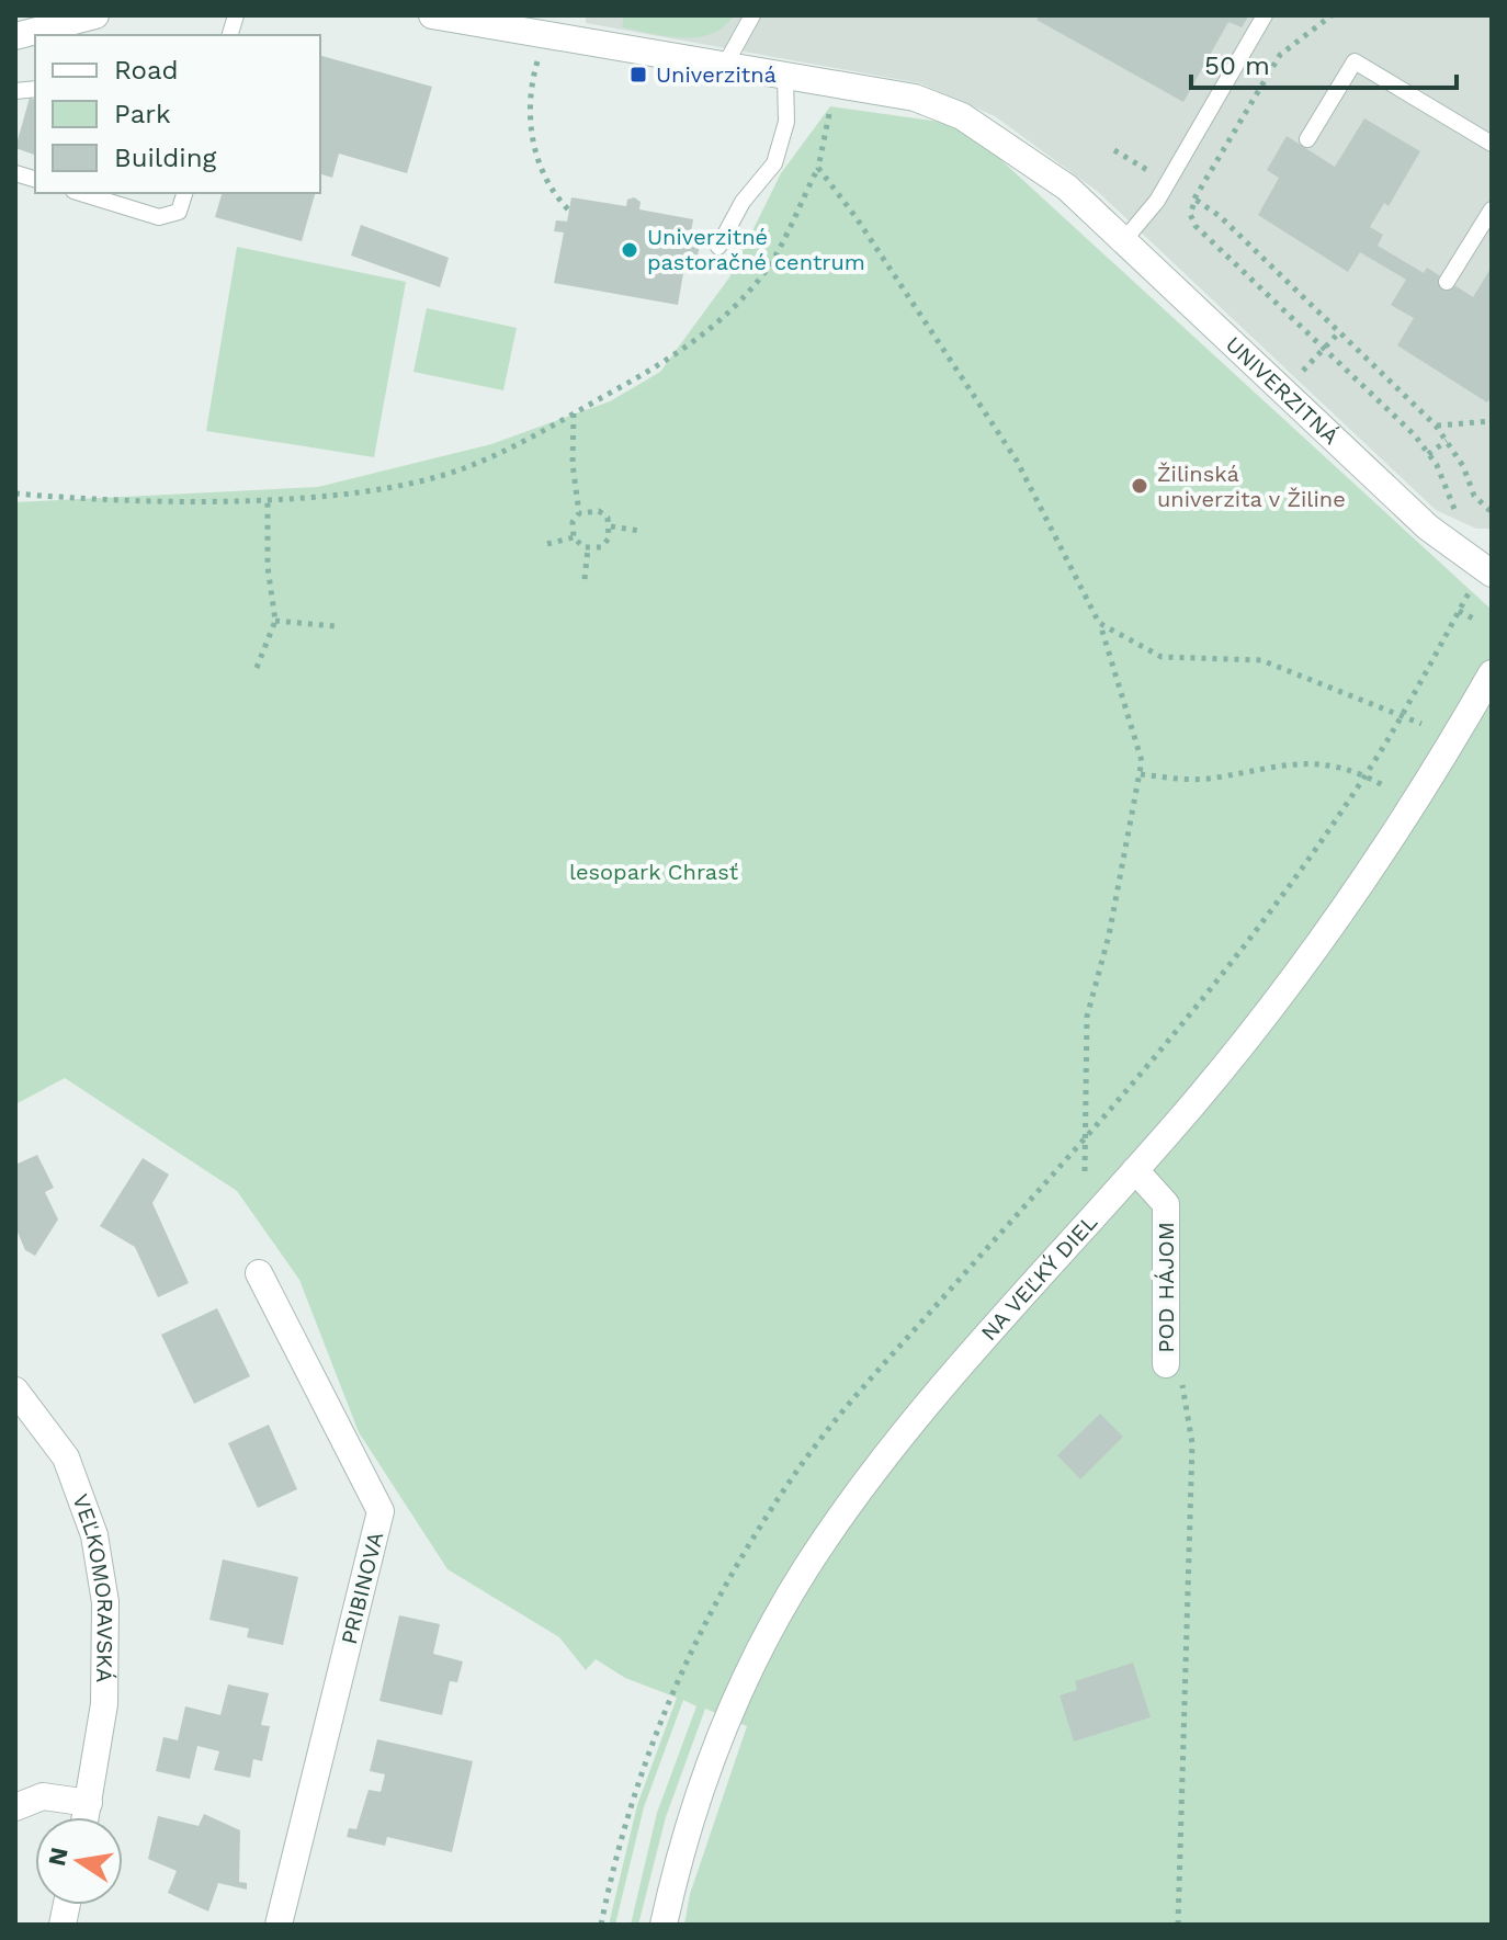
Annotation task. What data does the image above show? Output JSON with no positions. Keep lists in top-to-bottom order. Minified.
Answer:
{"streets":{"street":["UNIVERZITNÁ","NA VEĽKÝ DIEL","POD HÁJOM","VEĽKOMORAVSKÁ","PRIBINOVA"]},"crossings":[["NA VEĽKÝ DIEL","POD HÁJOM"]],"parks":["lesopark Chrasť"],"places":{"transit":["Univerzitná"],"other":["Univerzitné pastoračné centrum","Žilinská univerzita v Žiline"]},"legend":["Road","Park","Building"],"scale_bar":"50 m","north":"left"}
